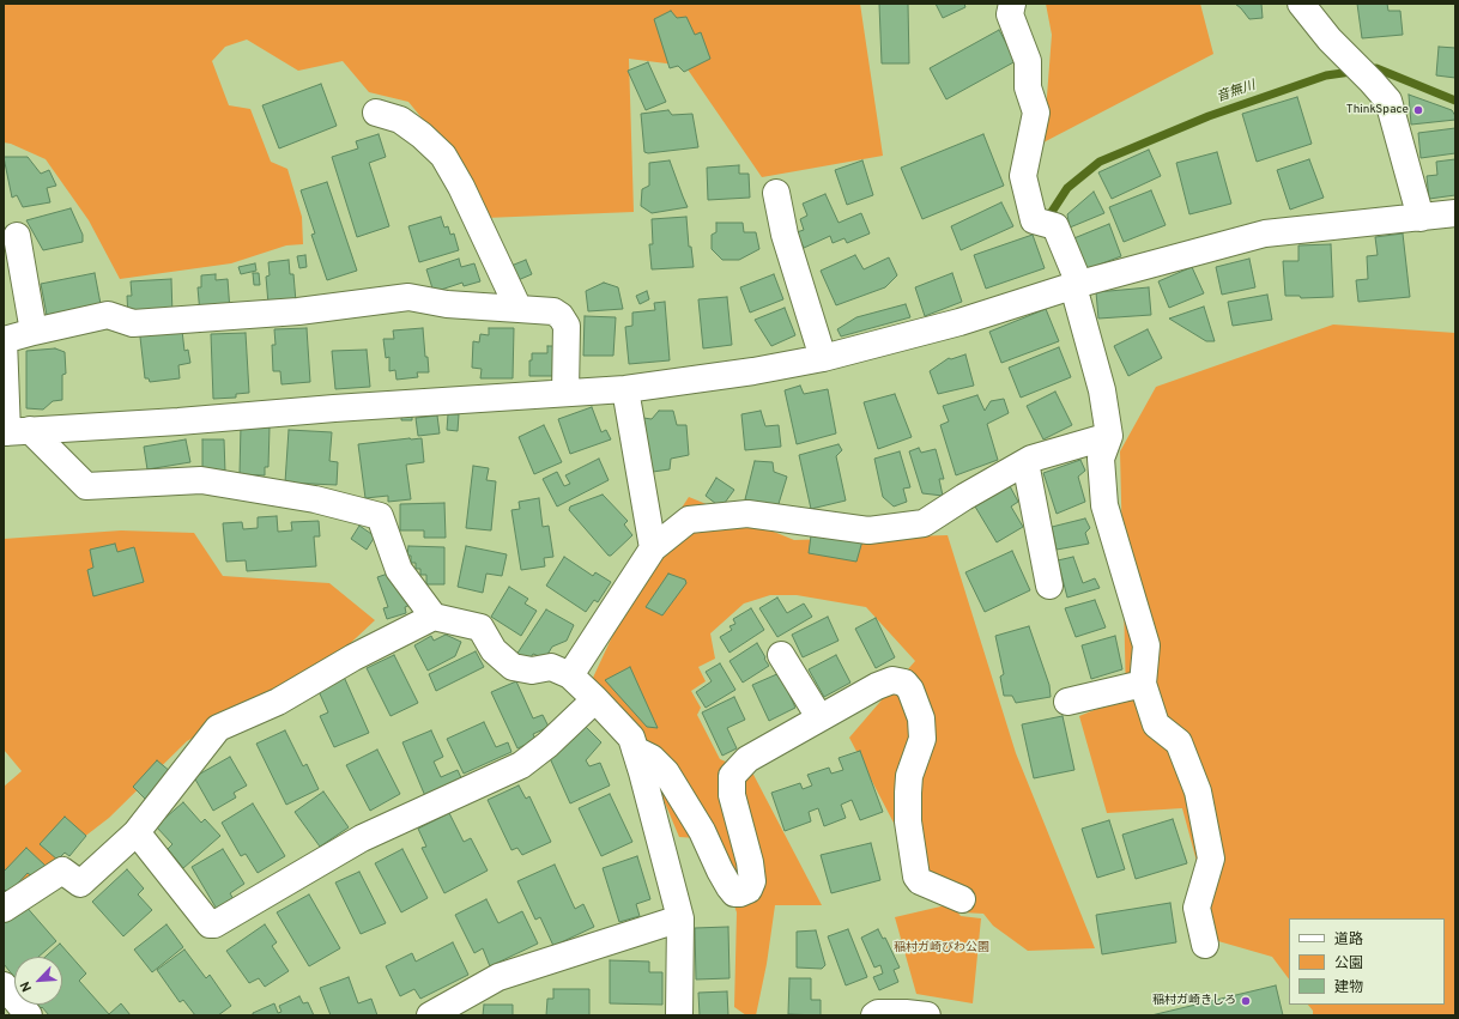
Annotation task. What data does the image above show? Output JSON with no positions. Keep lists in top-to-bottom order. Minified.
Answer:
{"water":["音無川"],"parks":["稲村ガ崎びわ公園"],"places":["ThinkSpace","稲村ガ崎きしろ"],"legend":["道路","公園","建物"],"north":"bottom left"}
